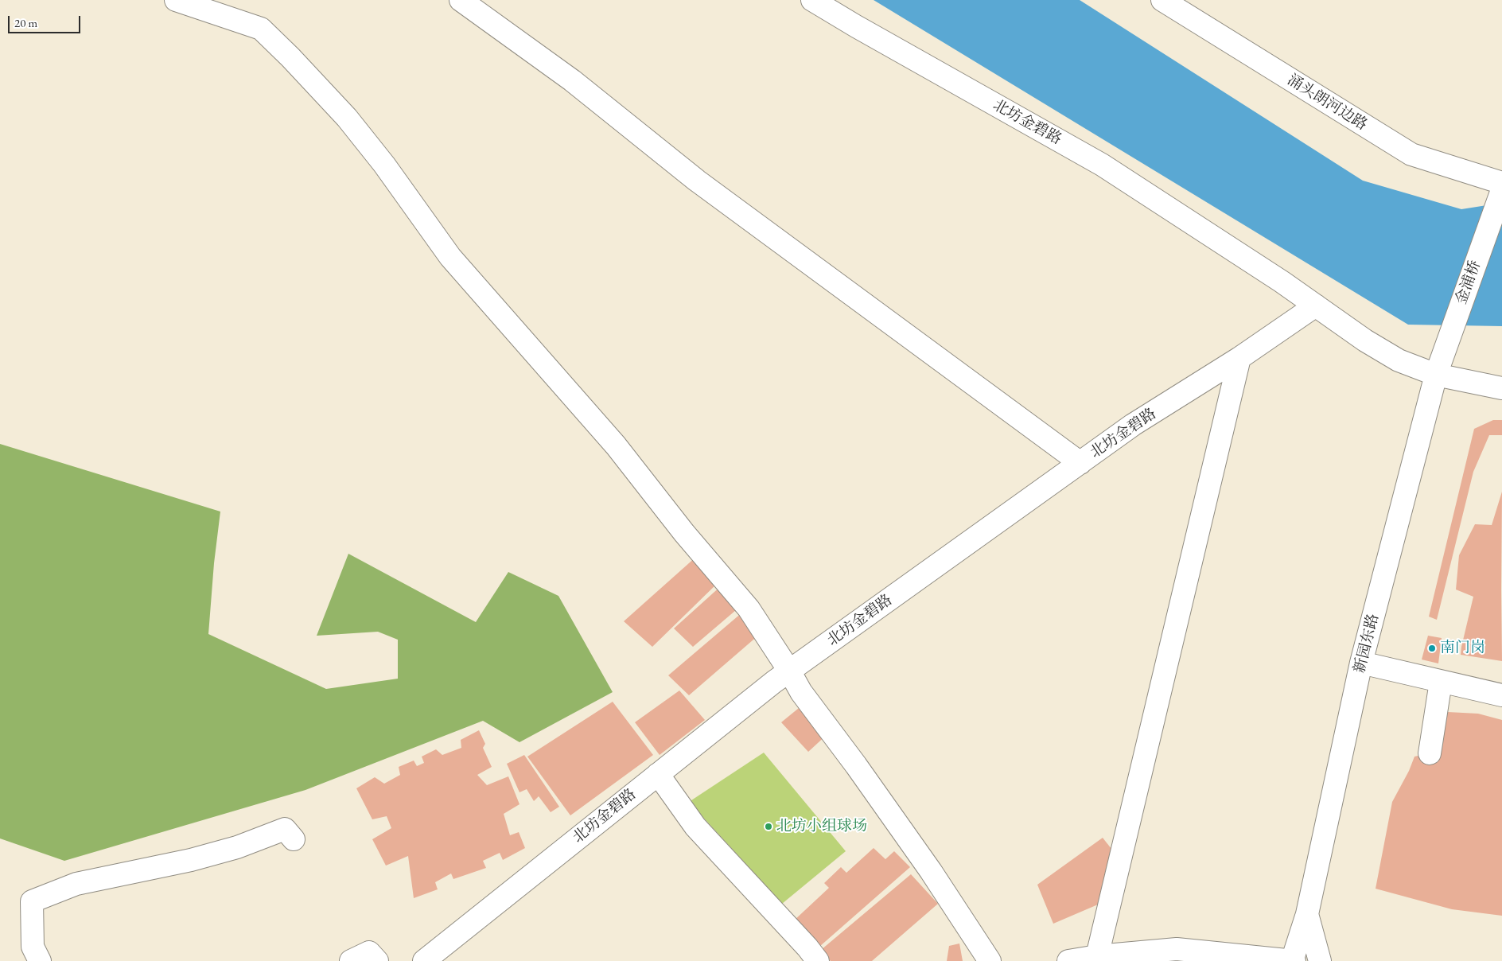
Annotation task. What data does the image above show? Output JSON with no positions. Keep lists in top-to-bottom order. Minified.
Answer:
{"streets":{"street":["涌头朗河边路","北坊金碧路","金浦桥","新园东路"]},"crossings":[["北坊金碧路","金浦桥"],["北坊金碧路","新园东路"],["金浦桥","新园东路"]],"places":["南门岗","北坊小组球场"],"scale_bar":"20 m"}
